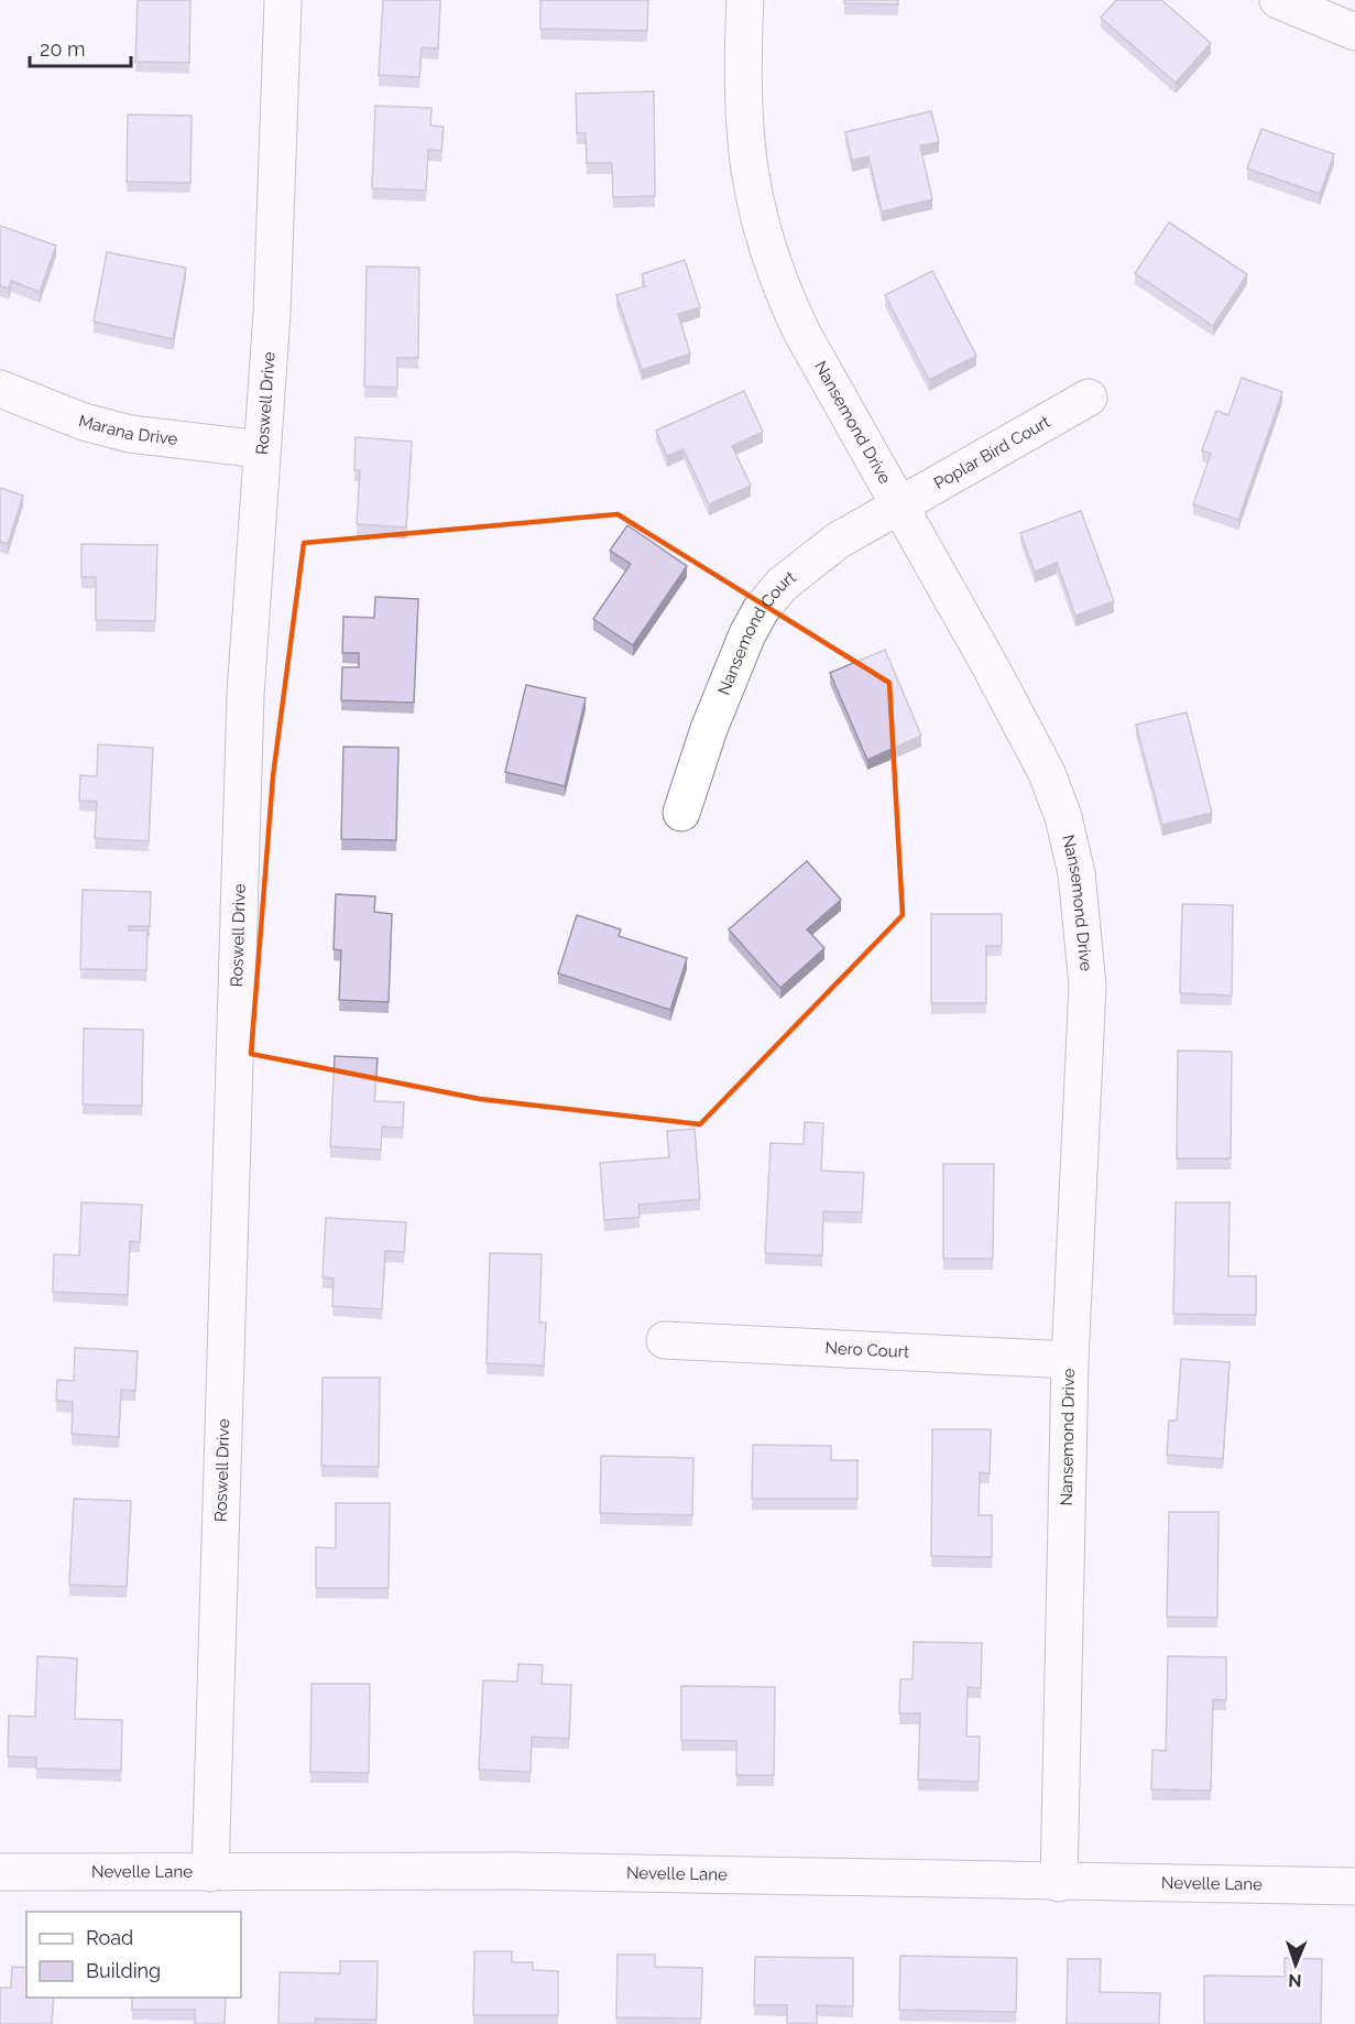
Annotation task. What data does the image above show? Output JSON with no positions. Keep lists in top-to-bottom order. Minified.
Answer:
{"streets":{"street":["Roswell Drive","Nansemond Drive","Marana Drive","Poplar Bird Court","Nansemond Court","Nero Court","Nevelle Lane"]},"crossings":[["Roswell Drive","Marana Drive"],["Roswell Drive","Nevelle Lane"],["Nansemond Drive","Poplar Bird Court"],["Nansemond Drive","Nansemond Court"],["Nansemond Drive","Nero Court"],["Nansemond Drive","Nevelle Lane"],["Poplar Bird Court","Nansemond Court"]],"legend":["Road","Building"],"scale_bar":"20 m","north":"bottom"}
